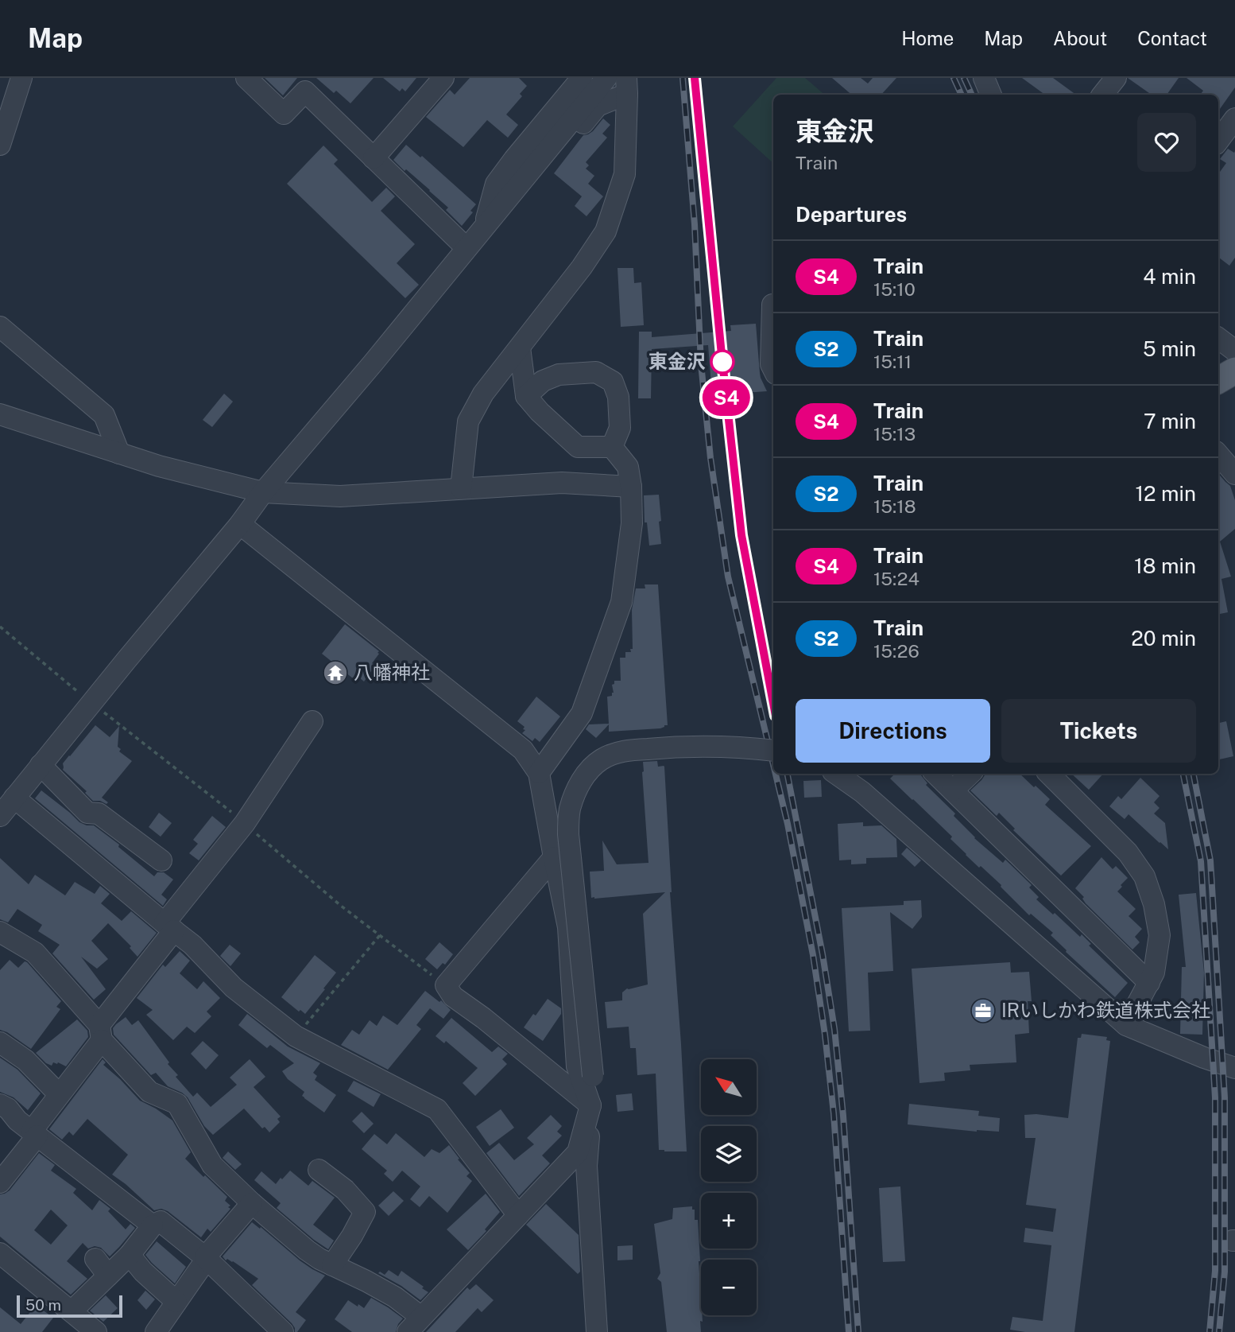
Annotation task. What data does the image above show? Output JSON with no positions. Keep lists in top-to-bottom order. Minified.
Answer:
{"places":{"other":["東金沢"],"temple":["八幡神社"],"office":["IRいしかわ鉄道株式会社"]},"scale_bar":"50 m","north":"top left","page":{"header":"Map","nav":["Home","Map","About","Contact"],"on_map":"S4","heading":[["東金沢","Train"],"Departures"],"list":[{"mark":"S4","name":"Train","note":"15:10","value":"4 min"},{"mark":"S2","name":"Train","note":"15:11","value":"5 min"},{"mark":"S4","name":"Train","note":"15:13","value":"7 min"},{"mark":"S2","name":"Train","note":"15:18","value":"12 min"},{"mark":"S4","name":"Train","note":"15:24","value":"18 min"},{"mark":"S2","name":"Train","note":"15:26","value":"20 min"}],"buttons":["Directions","Tickets"],"map_buttons":["+","−"],"scale":"50 m"}}
